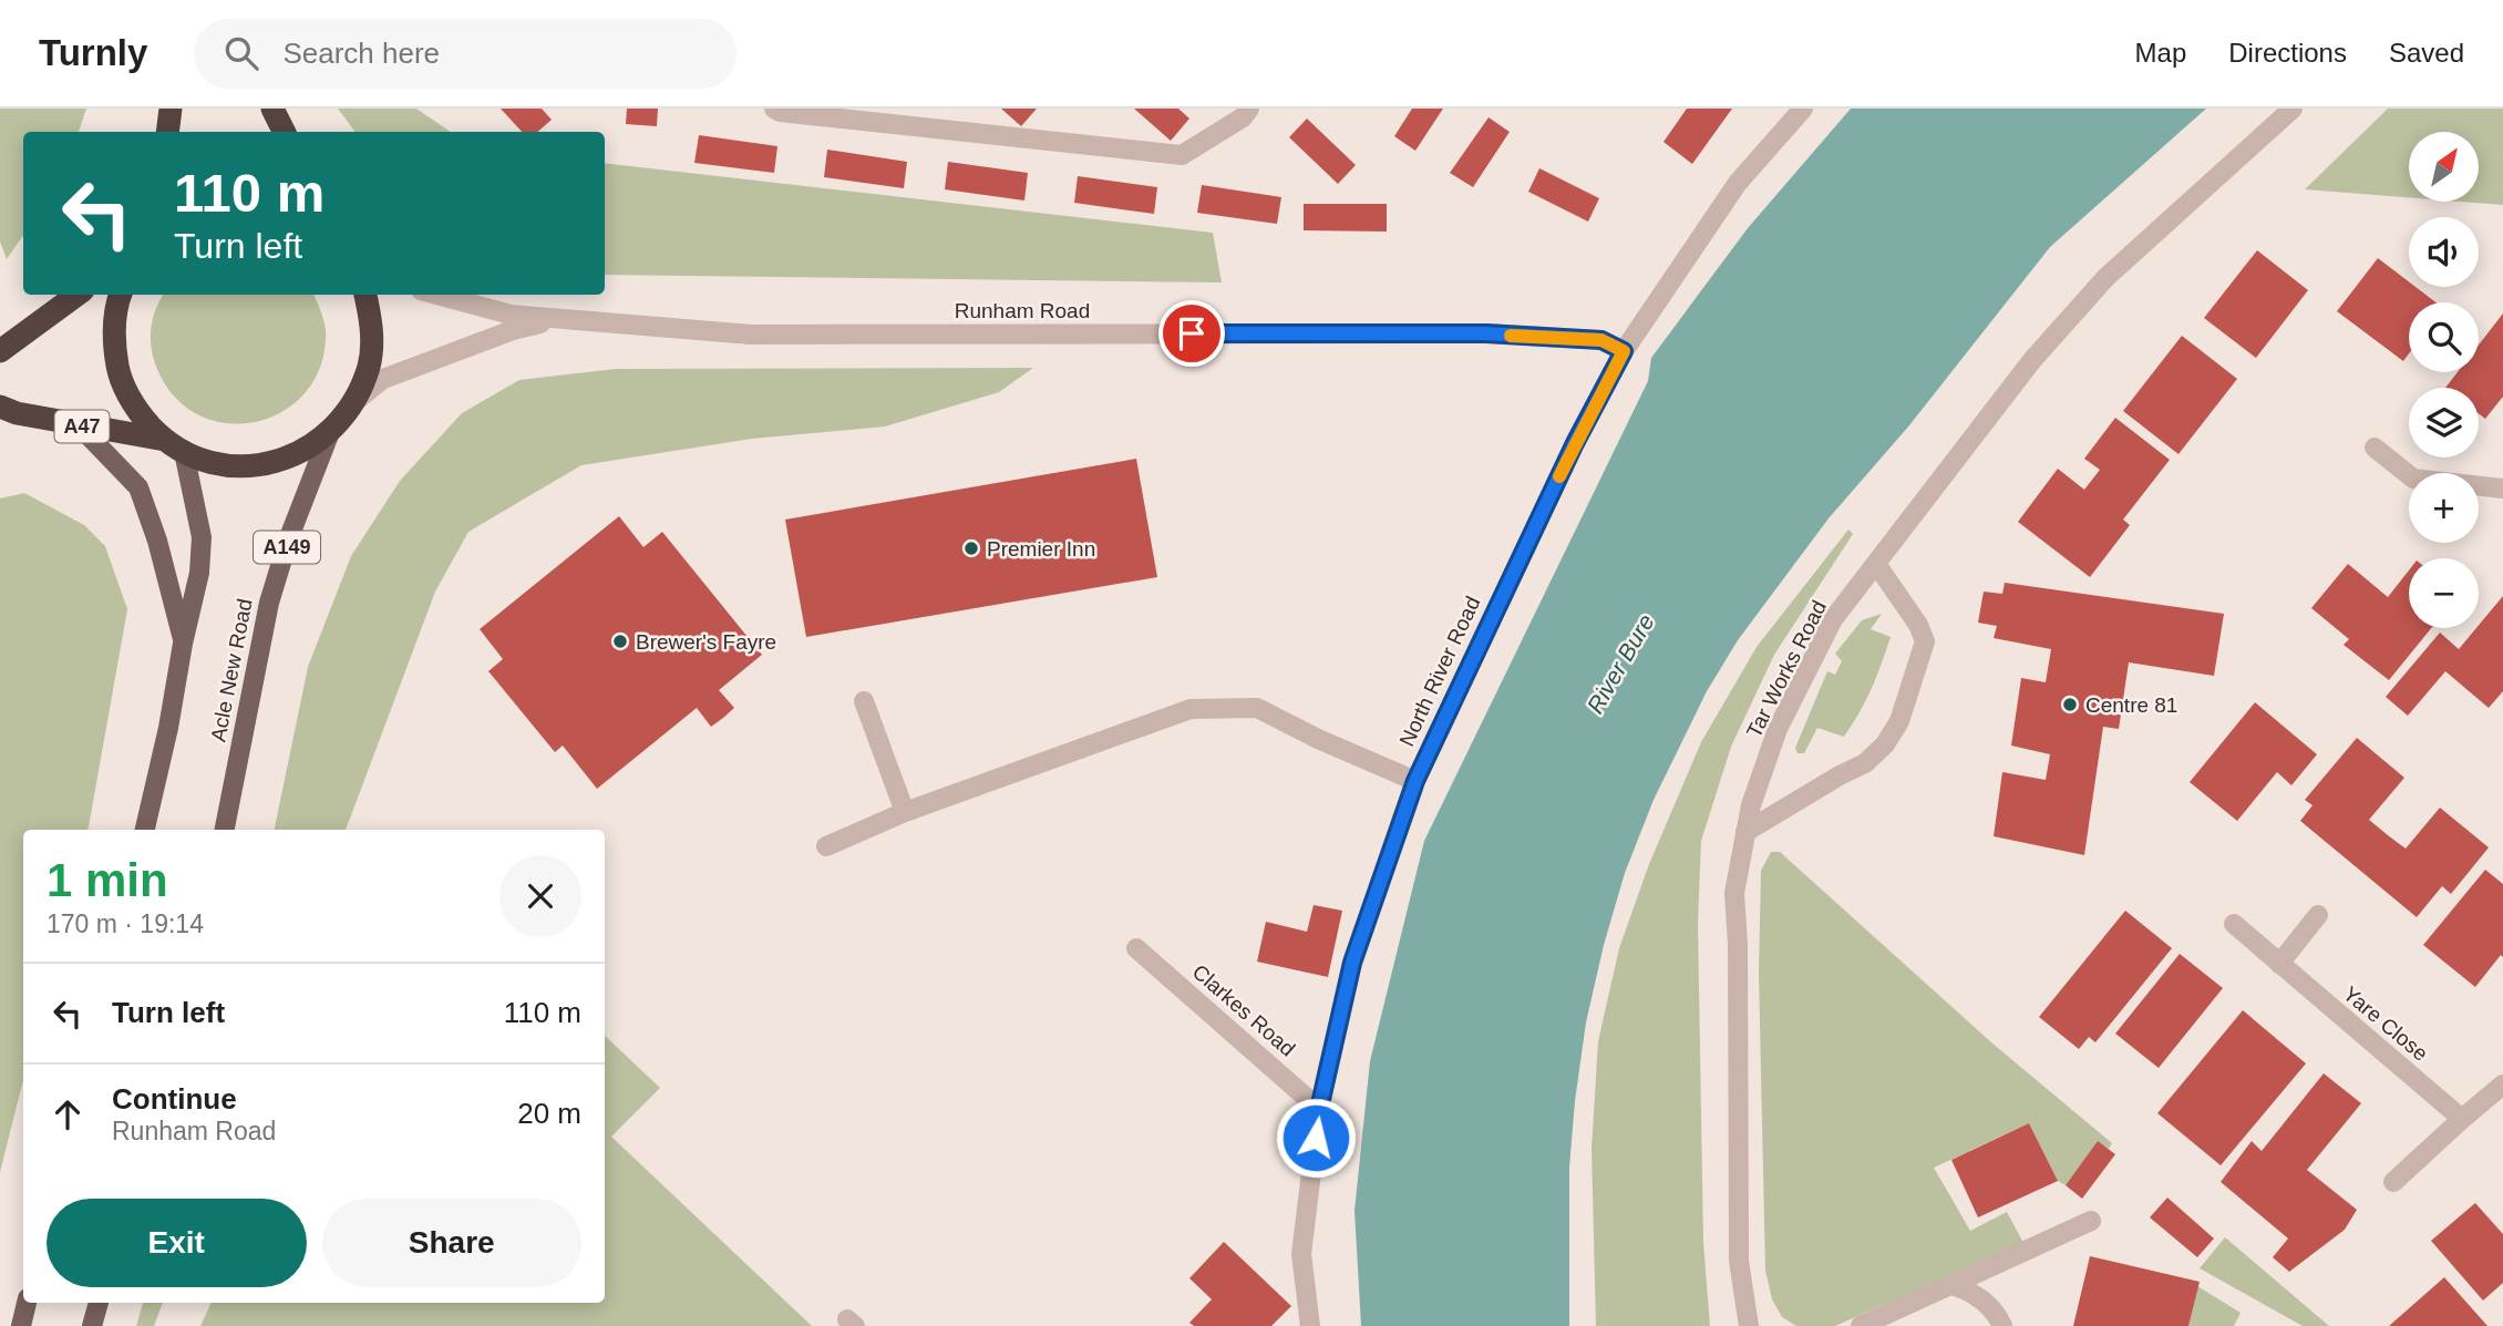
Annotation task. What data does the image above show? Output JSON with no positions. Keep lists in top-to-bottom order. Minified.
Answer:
{"streets":{"highway":["A47"],"main road":["A149","Acle New Road"],"street":["Runham Road","Tar Works Road","North River Road","Clarkes Road","Yare Close"]},"crossings":[["Runham Road","North River Road"],["North River Road","Clarkes Road"]],"water":["River Bure"],"places":["Premier Inn","Brewer's Fayre","Centre 81"],"north":"top right","page":{"header":"Turnly","search":"Search here","nav":["Map","Directions","Saved"],"map_buttons":["+","−"],"turn":["110 m","Turn left"],"heading":["1 min","170 m · 19:14"],"list":[{"name":"Turn left","value":"110 m"},{"name":"Continue","note":"Runham Road","value":"20 m"}],"buttons":["Exit","Share"]}}
